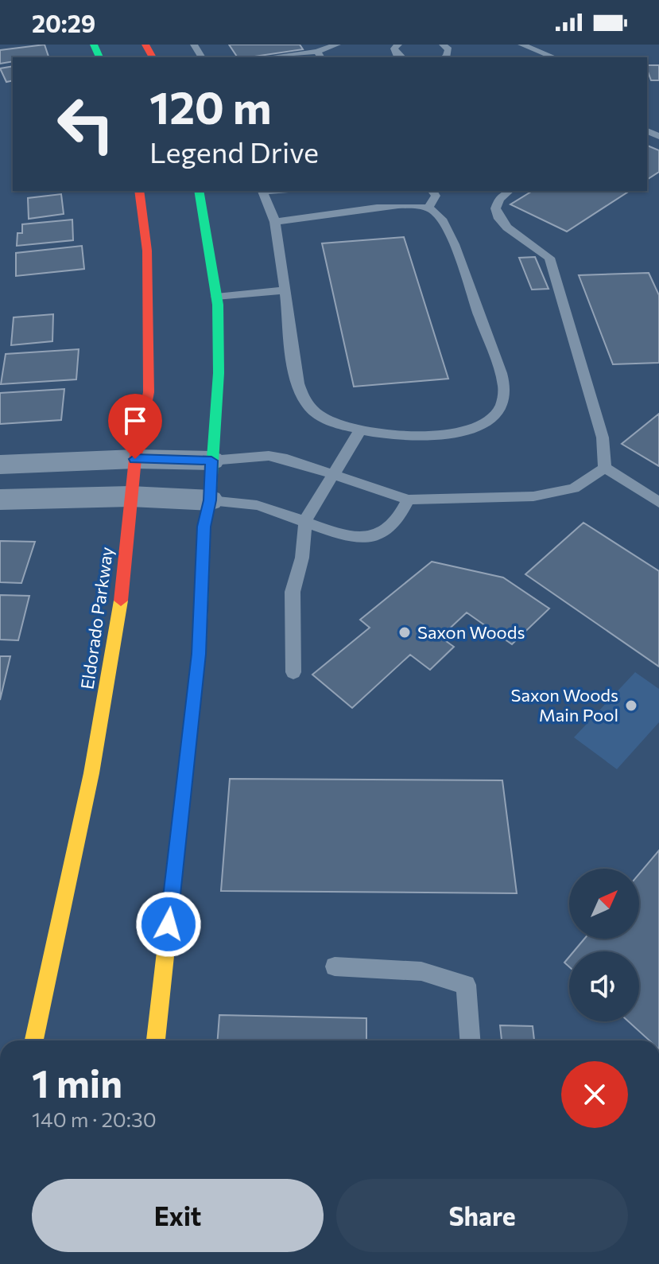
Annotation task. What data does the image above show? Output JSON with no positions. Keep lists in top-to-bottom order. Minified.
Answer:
{"streets":{"main road":["Eldorado Parkway"]},"places":["Saxon Woods","Saxon Woods Main Pool"],"north":"top right","page":{"status":"20:29","turn":["120 m","Legend Drive"],"heading":["1 min","140 m · 20:30"],"buttons":["Exit","Share"]}}
